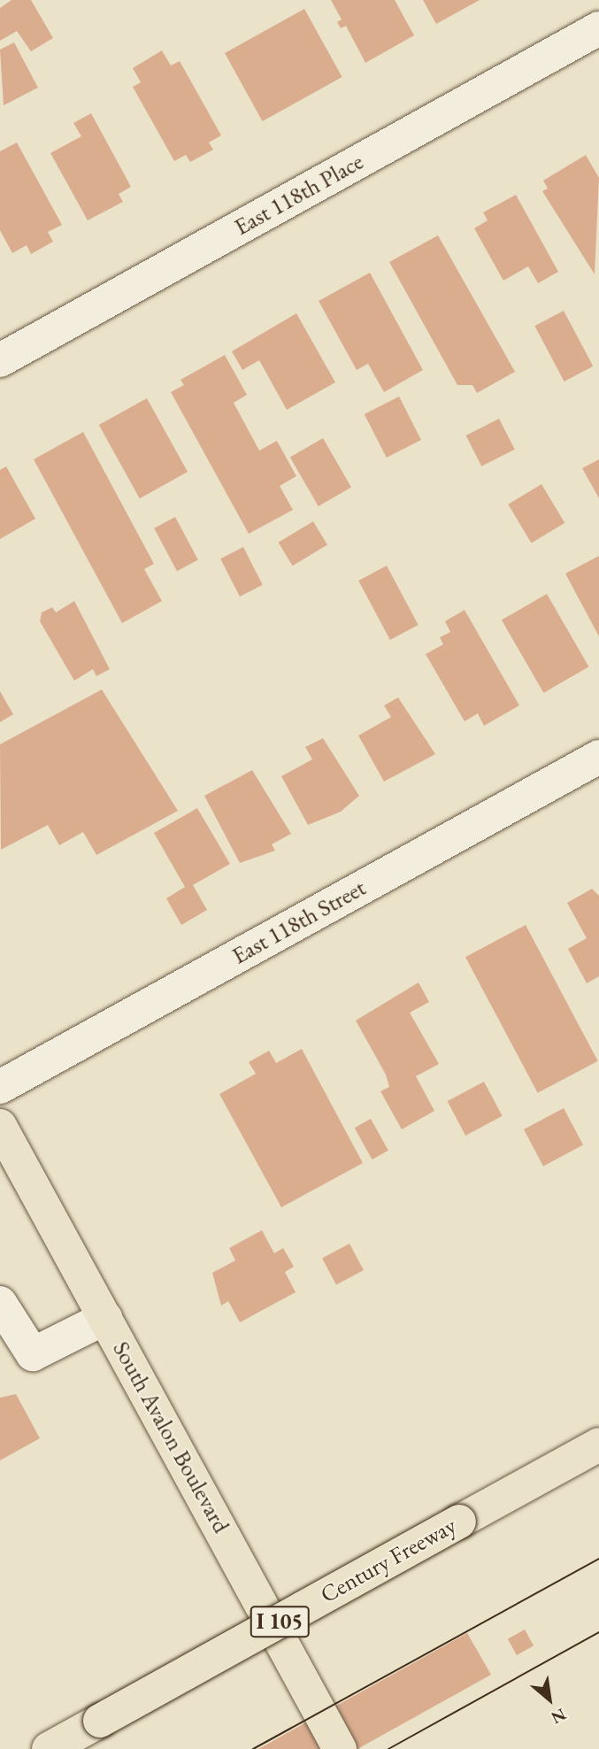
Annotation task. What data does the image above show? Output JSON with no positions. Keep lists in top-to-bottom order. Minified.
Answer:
{"streets":{"main road":["South Avalon Boulevard","Century Freeway","I 105"],"street":["East 118th Place","East 118th Street"]},"north":"bottom right"}
